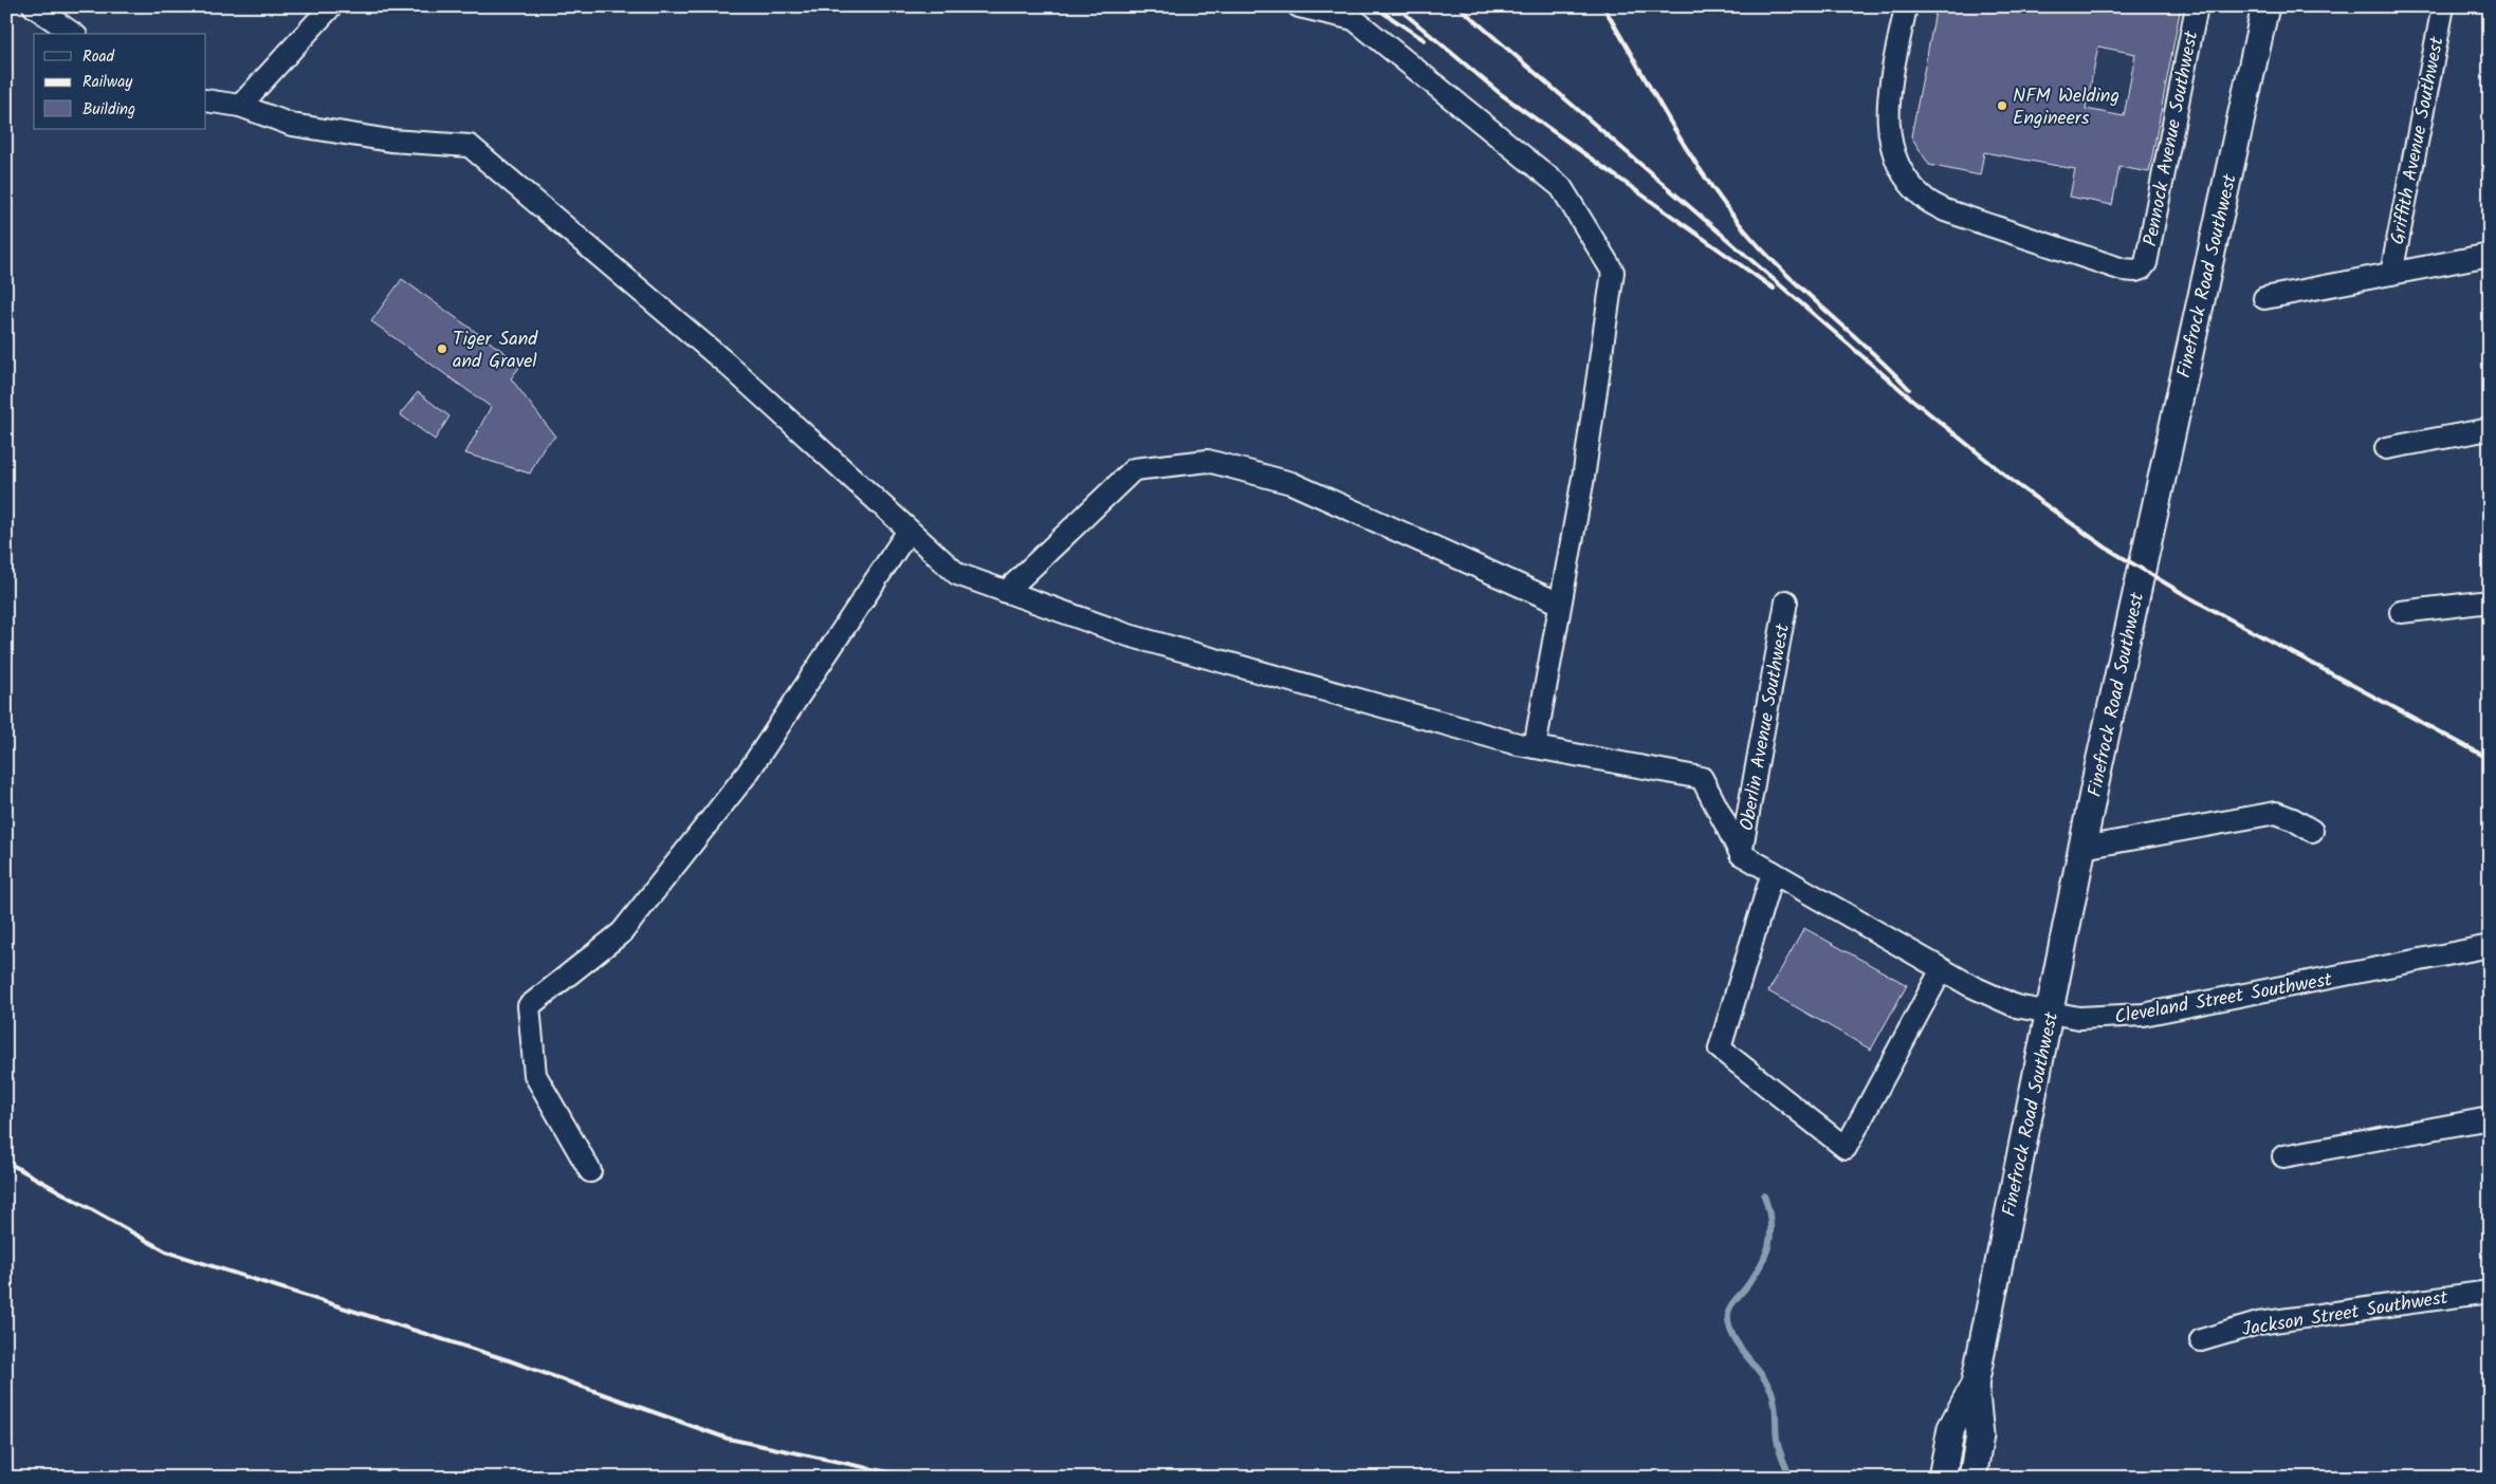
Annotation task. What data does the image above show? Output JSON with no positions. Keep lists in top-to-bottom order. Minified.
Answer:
{"streets":{"main road":["Finefrock Road Southwest"],"street":["Pennock Avenue Southwest","Griffith Avenue Southwest","Oberlin Avenue Southwest","Cleveland Street Southwest","Jackson Street Southwest"]},"crossings":[["Finefrock Road Southwest","Cleveland Street Southwest"],["Oberlin Avenue Southwest","Cleveland Street Southwest"]],"places":["NFM Welding Engineers","Tiger Sand and Gravel"],"legend":["Road","Railway","Building"]}
